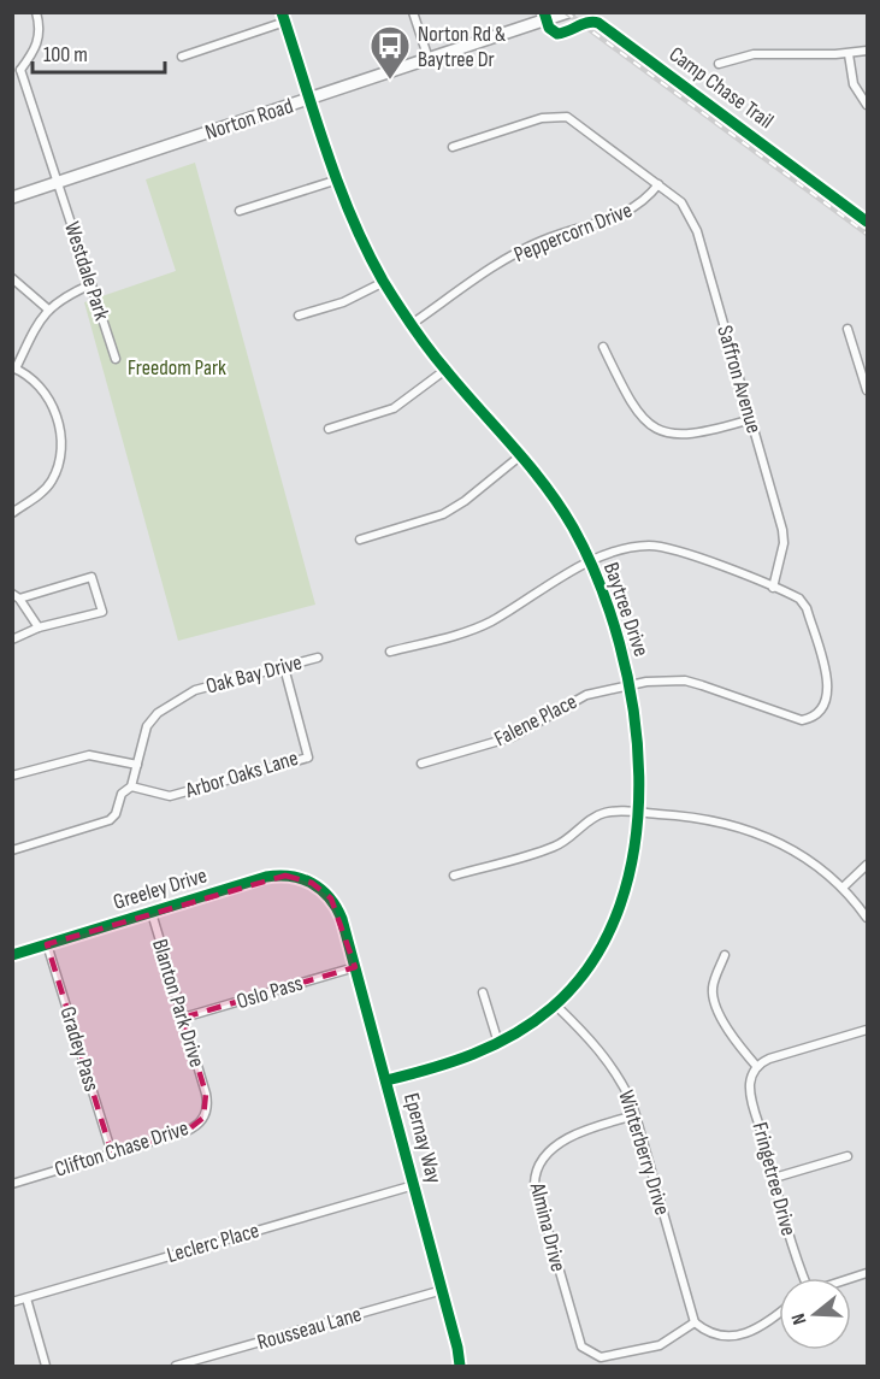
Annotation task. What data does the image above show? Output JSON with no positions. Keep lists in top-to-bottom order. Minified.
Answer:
{"streets":{"main road":["Norton Road"],"street":["Peppercorn Drive","Westdale Park","Saffron Avenue","Baytree Drive","Oak Bay Drive","Falene Place","Arbor Oaks Lane","Greeley Drive","Oslo Pass","Blanton Park Drive","Gradey Pass","Epernay Way","Clifton Chase Drive","Winterberry Drive","Fringetree Drive","Almina Drive","Leclerc Place","Rousseau Lane"],"cycle path":["Camp Chase Trail"]},"crossings":[["Norton Road","Westdale Park"],["Norton Road","Baytree Drive"],["Peppercorn Drive","Saffron Avenue"],["Peppercorn Drive","Baytree Drive"],["Saffron Avenue","Falene Place"],["Baytree Drive","Falene Place"],["Baytree Drive","Epernay Way"],["Baytree Drive","Winterberry Drive"],["Oak Bay Drive","Arbor Oaks Lane"],["Greeley Drive","Blanton Park Drive"],["Greeley Drive","Gradey Pass"],["Greeley Drive","Epernay Way"],["Oslo Pass","Blanton Park Drive"],["Oslo Pass","Epernay Way"],["Blanton Park Drive","Clifton Chase Drive"],["Gradey Pass","Clifton Chase Drive"],["Epernay Way","Leclerc Place"],["Epernay Way","Rousseau Lane"],["Winterberry Drive","Almina Drive"]],"parks":["Freedom Park"],"places":{"bus stop":["Norton Rd & Baytree Dr"]},"scale_bar":"100 m","north":"left"}
